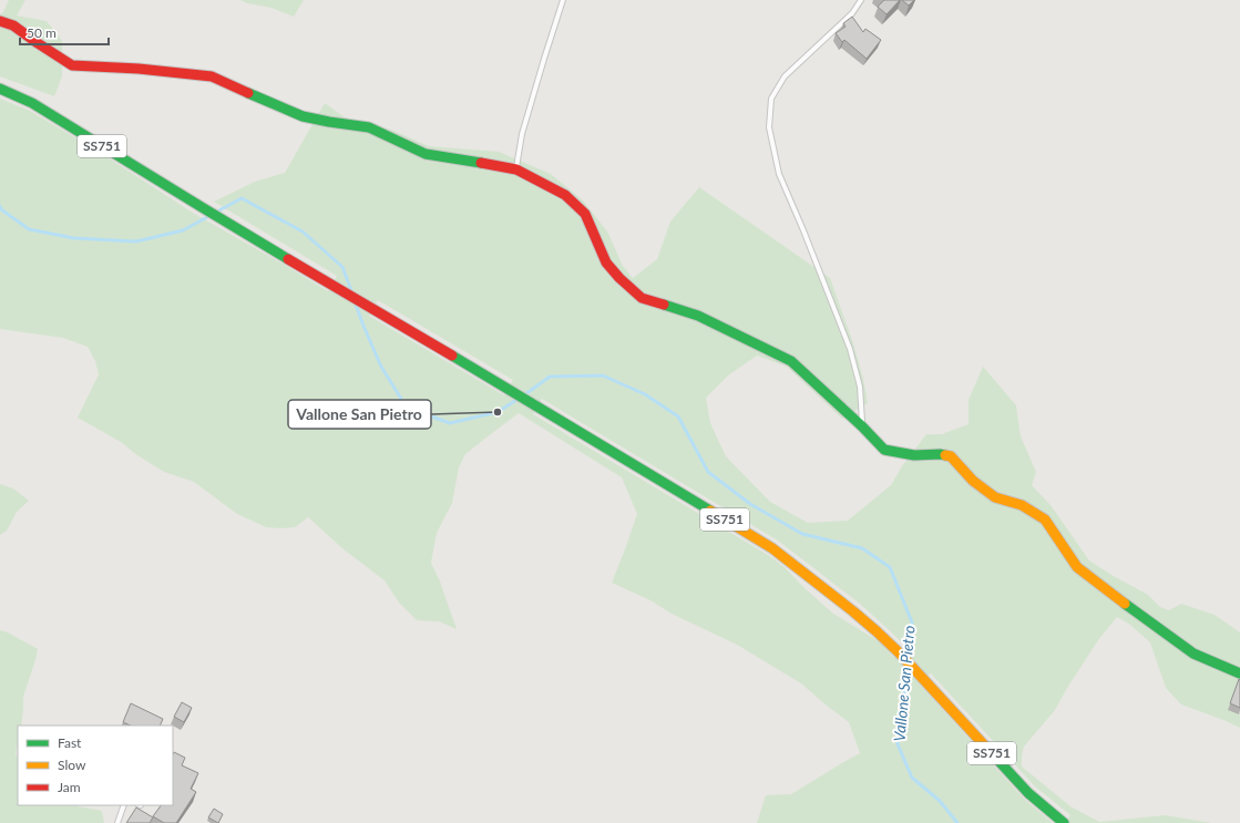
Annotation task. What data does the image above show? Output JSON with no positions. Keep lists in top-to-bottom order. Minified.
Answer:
{"streets":{"street":["SS751"]},"water":["Vallone San Pietro"],"places":["Vallone San Pietro"],"legend":["Fast","Slow","Jam"],"scale_bar":"50 m"}
